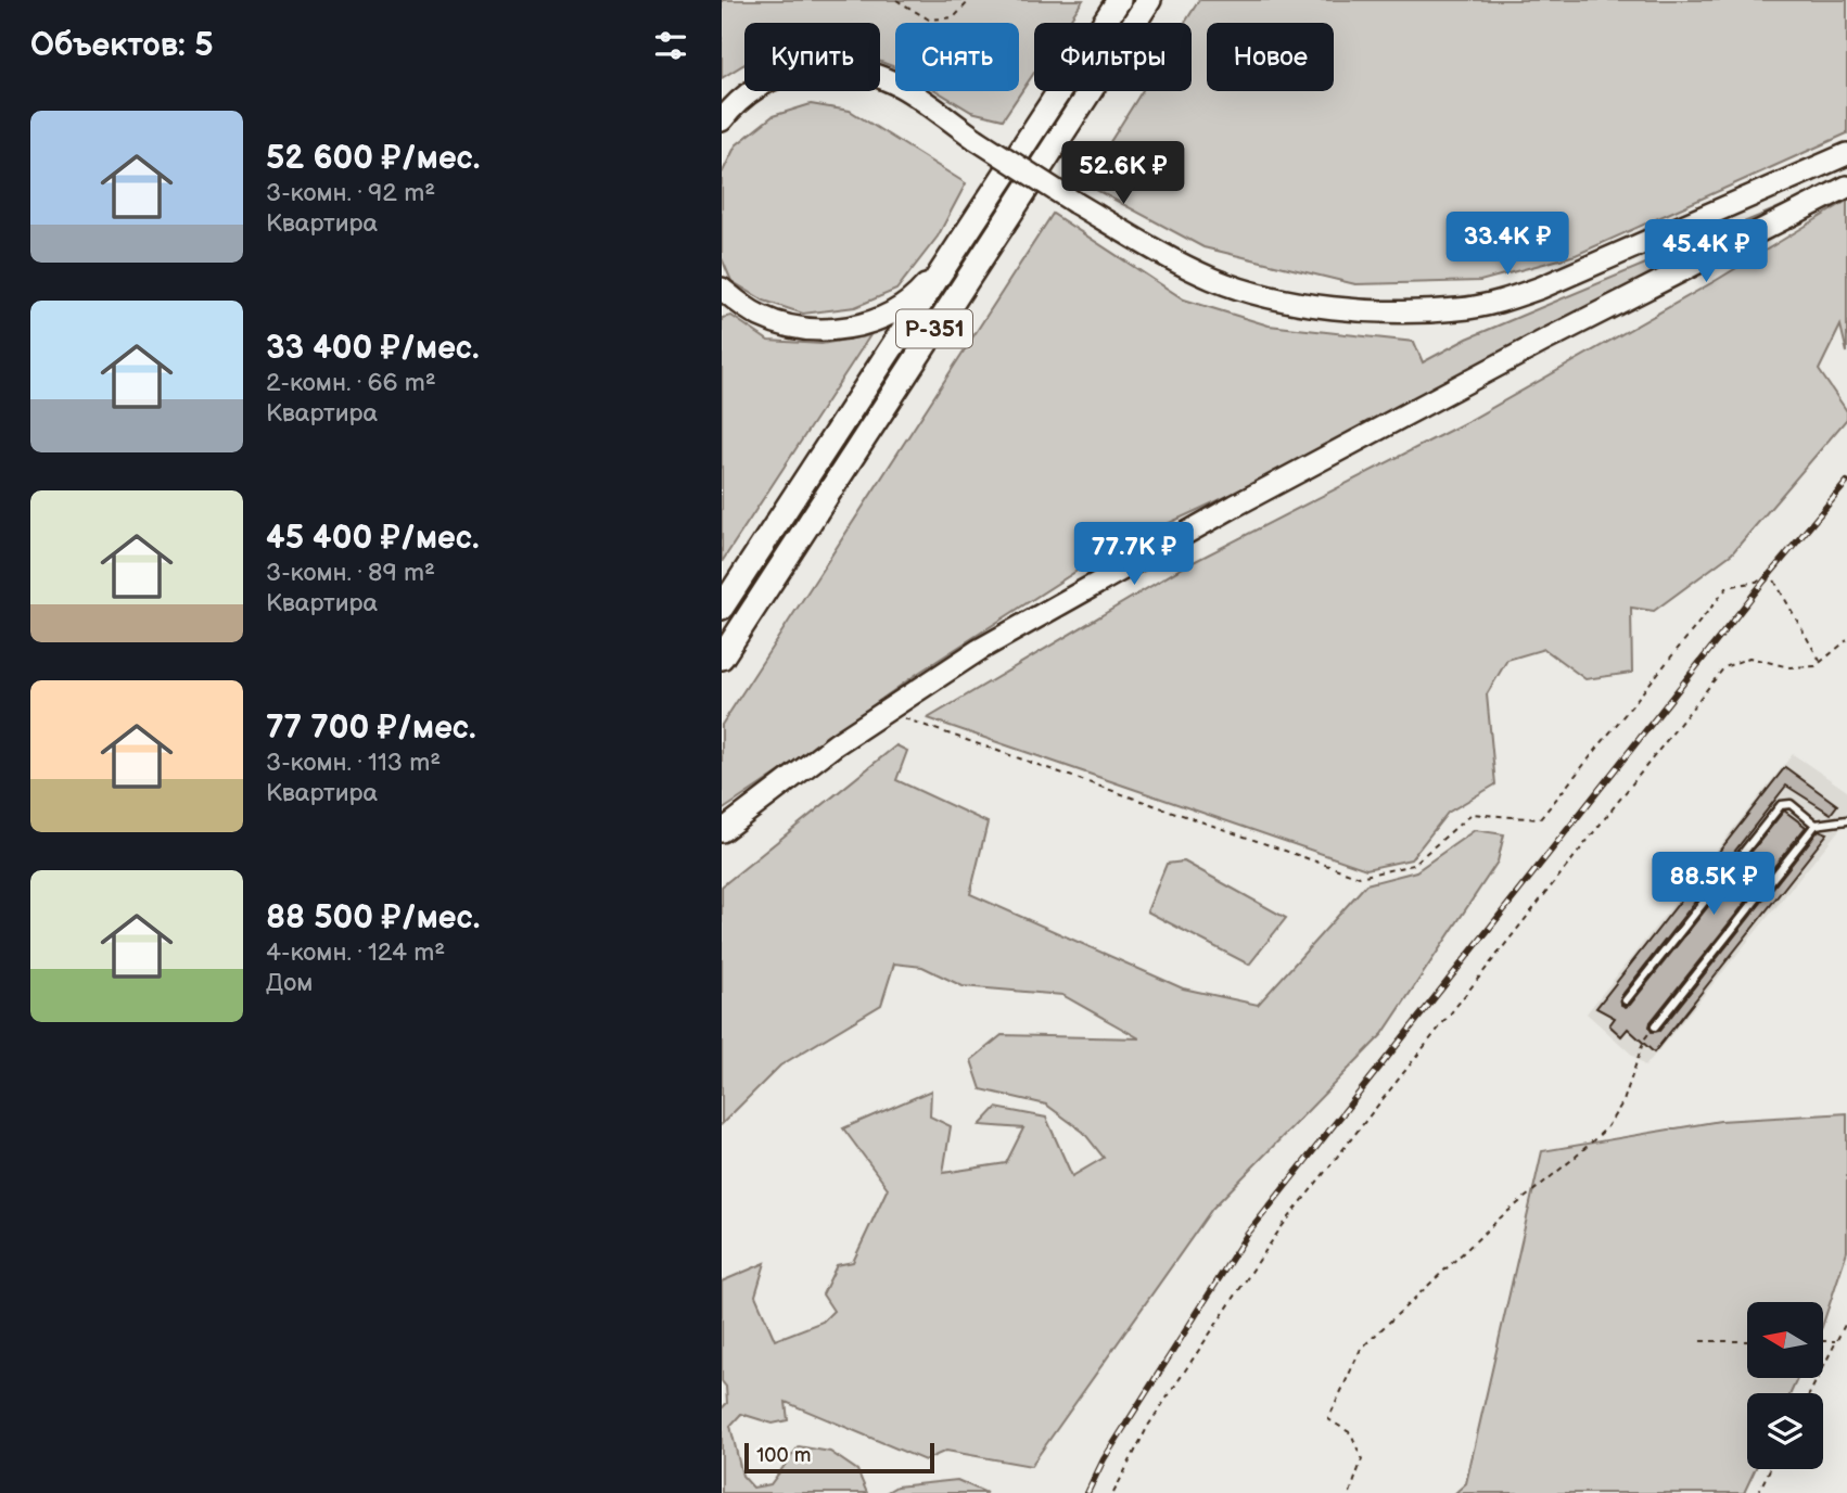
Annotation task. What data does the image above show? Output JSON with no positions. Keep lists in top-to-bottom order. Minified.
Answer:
{"streets":{"main road":["Р-351"]},"scale_bar":"100 m","north":"left","page":{"heading":"Объектов: 5","chip":["Купить","Снять","Фильтры","Новое"],"list":[{"name":"52 600 ₽/мес.","note":"3-комн. · 92 m² · Квартира"},{"name":"33 400 ₽/мес.","note":"2-комн. · 66 m² · Квартира"},{"name":"45 400 ₽/мес.","note":"3-комн. · 89 m² · Квартира"},{"name":"77 700 ₽/мес.","note":"3-комн. · 113 m² · Квартира"},{"name":"88 500 ₽/мес.","note":"4-комн. · 124 m² · Дом"}],"price":["52.6K ₽","33.4K ₽","45.4K ₽","77.7K ₽","88.5K ₽"],"scale":"100 m"}}
